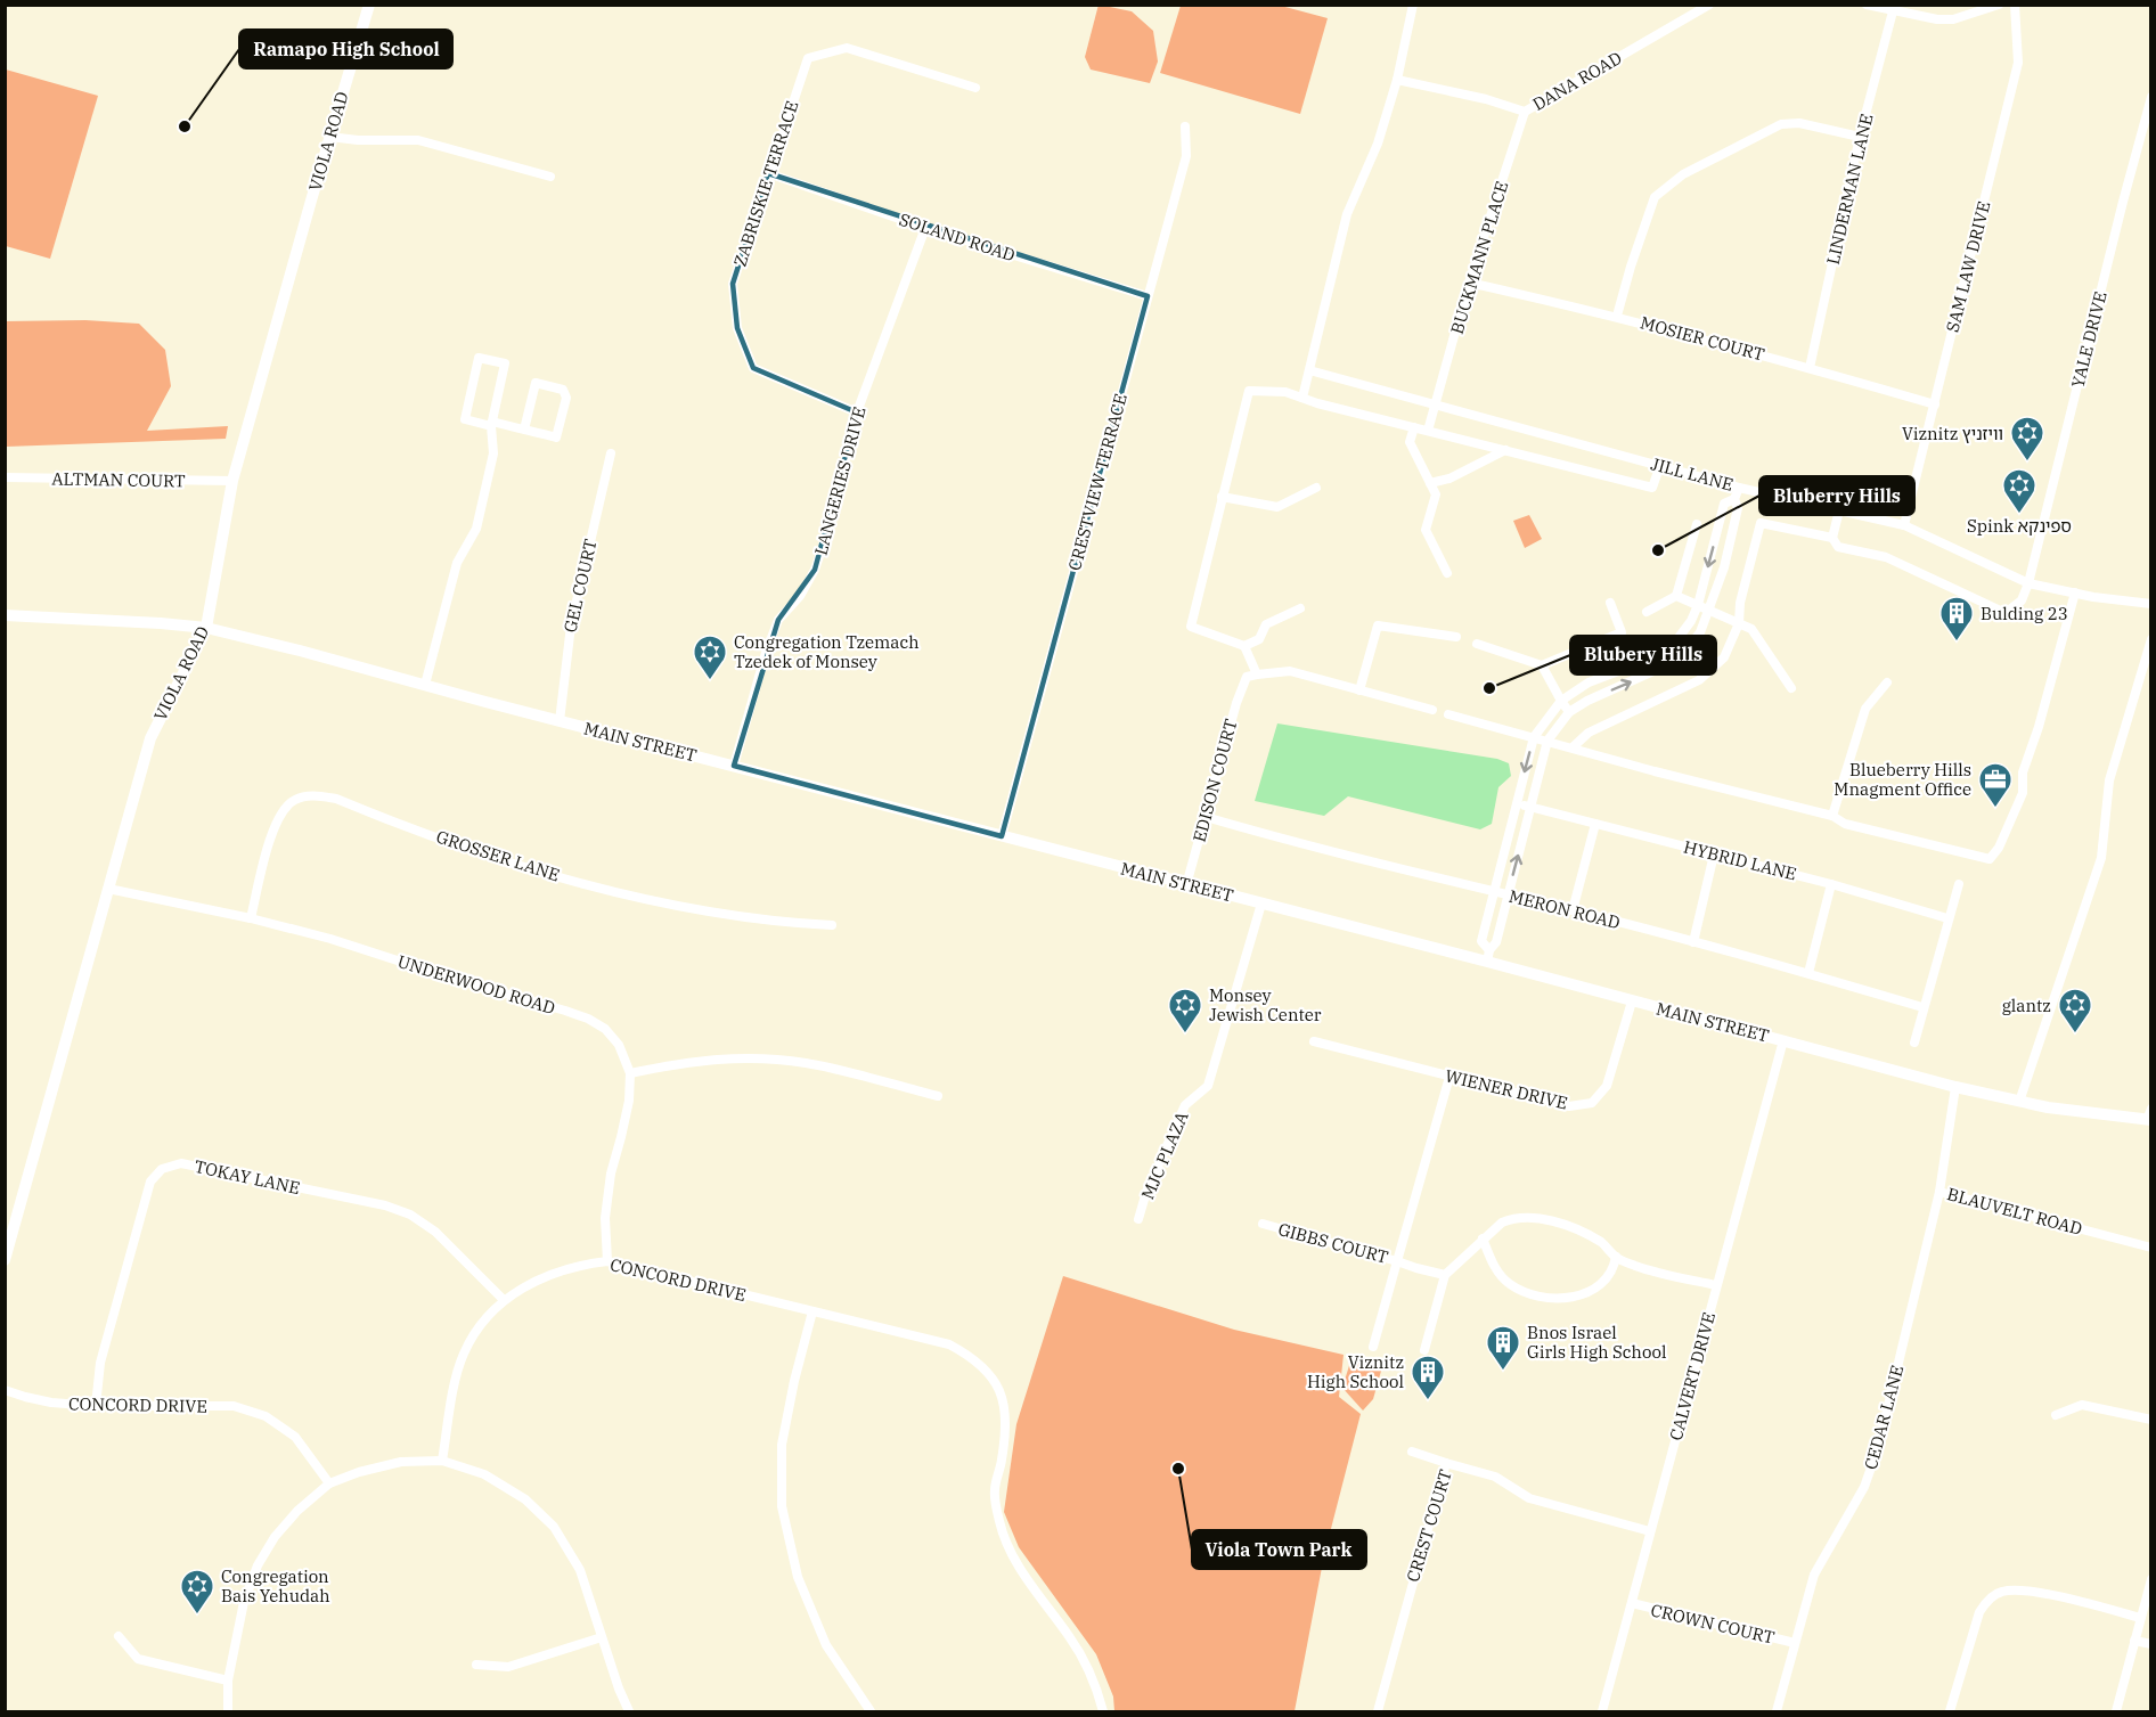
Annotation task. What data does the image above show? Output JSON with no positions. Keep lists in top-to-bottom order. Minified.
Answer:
{"streets":{"main road":["VIOLA ROAD","MAIN STREET"],"street":["DANA ROAD","ZABRISKIE TERRACE","LINDERMAN LANE","SOLAND ROAD","BUCKMANN PLACE","SAM LAW DRIVE","MOSIER COURT","YALE DRIVE","JILL LANE","ALTMAN COURT","LANGERIES DRIVE","CRESTVIEW TERRACE","GEL COURT","EDISON COURT","GROSSER LANE","HYBRID LANE","MERON ROAD","UNDERWOOD ROAD","WIENER DRIVE","MJC PLAZA","TOKAY LANE","BLAUVELT ROAD","GIBBS COURT","CONCORD DRIVE","CALVERT DRIVE","CEDAR LANE","CREST COURT","CROWN COURT"]},"crossings":[["DANA ROAD","BUCKMANN PLACE"],["VIOLA ROAD","ALTMAN COURT"],["VIOLA ROAD","MAIN STREET"],["VIOLA ROAD","UNDERWOOD ROAD"],["ZABRISKIE TERRACE","SOLAND ROAD"],["ZABRISKIE TERRACE","LANGERIES DRIVE"],["LINDERMAN LANE","MOSIER COURT"],["SOLAND ROAD","LANGERIES DRIVE"],["SOLAND ROAD","CRESTVIEW TERRACE"],["BUCKMANN PLACE","MOSIER COURT"],["BUCKMANN PLACE","JILL LANE"],["SAM LAW DRIVE","MOSIER COURT"],["SAM LAW DRIVE","JILL LANE"],["YALE DRIVE","JILL LANE"],["LANGERIES DRIVE","MAIN STREET"],["CRESTVIEW TERRACE","MAIN STREET"],["GEL COURT","MAIN STREET"],["MAIN STREET","EDISON COURT"],["MAIN STREET","WIENER DRIVE"],["MAIN STREET","MJC PLAZA"],["MAIN STREET","BLAUVELT ROAD"],["MAIN STREET","CALVERT DRIVE"],["EDISON COURT","MERON ROAD"],["GROSSER LANE","UNDERWOOD ROAD"],["UNDERWOOD ROAD","CONCORD DRIVE"],["TOKAY LANE","CONCORD DRIVE"],["BLAUVELT ROAD","CEDAR LANE"],["CALVERT DRIVE","CREST COURT"],["CALVERT DRIVE","CROWN COURT"],["CEDAR LANE","CROWN COURT"]],"places":{"other":["Ramapo High School","Bluberry Hills","Blubery Hills","Viola Town Park"],"synagogue":["Viznitz וויזניץ","Spink ספינקא","Congregation Tzemach Tzedek of Monsey","Monsey Jewish Center","glantz","Congregation Bais Yehudah"],"building":["Bulding 23","Bnos Israel Girls High School","Viznitz High School"],"office":["Blueberry Hills Mnagment Office"]}}
